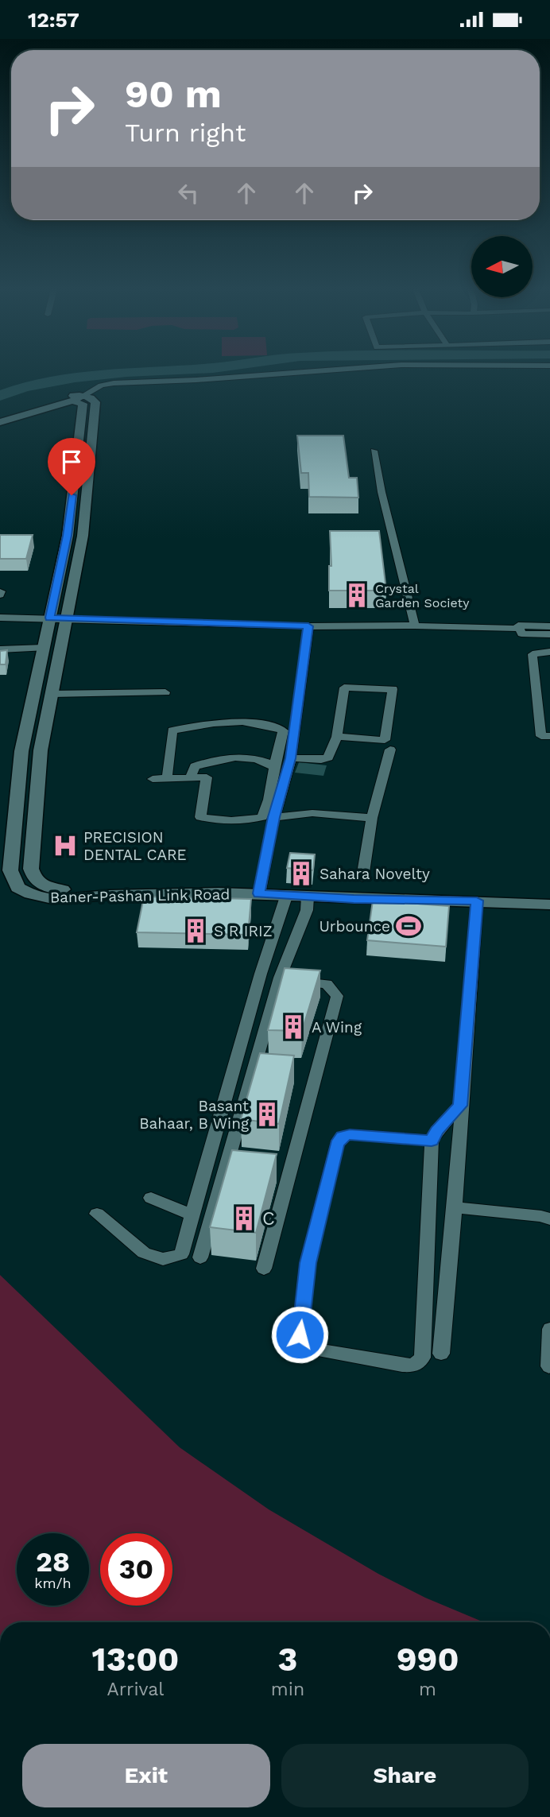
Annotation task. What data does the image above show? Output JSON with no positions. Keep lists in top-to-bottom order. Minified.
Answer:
{"streets":{"street":["Baner-Pashan Link Road"]},"places":{"building":["Crystal Garden Society","Sahara Novelty","S R IRIZ","A Wing","Basant Bahaar, B Wing","C"],"hospital":["PRECISION DENTAL CARE"],"sports":["Urbounce"]},"north":"left","page":{"status":"12:57","turn":["90 m","Turn right"],"speed":"28 km/h","limit":"30","eta":["13:00","Arrival","3","min","990","m"],"buttons":["Exit","Share"]}}
